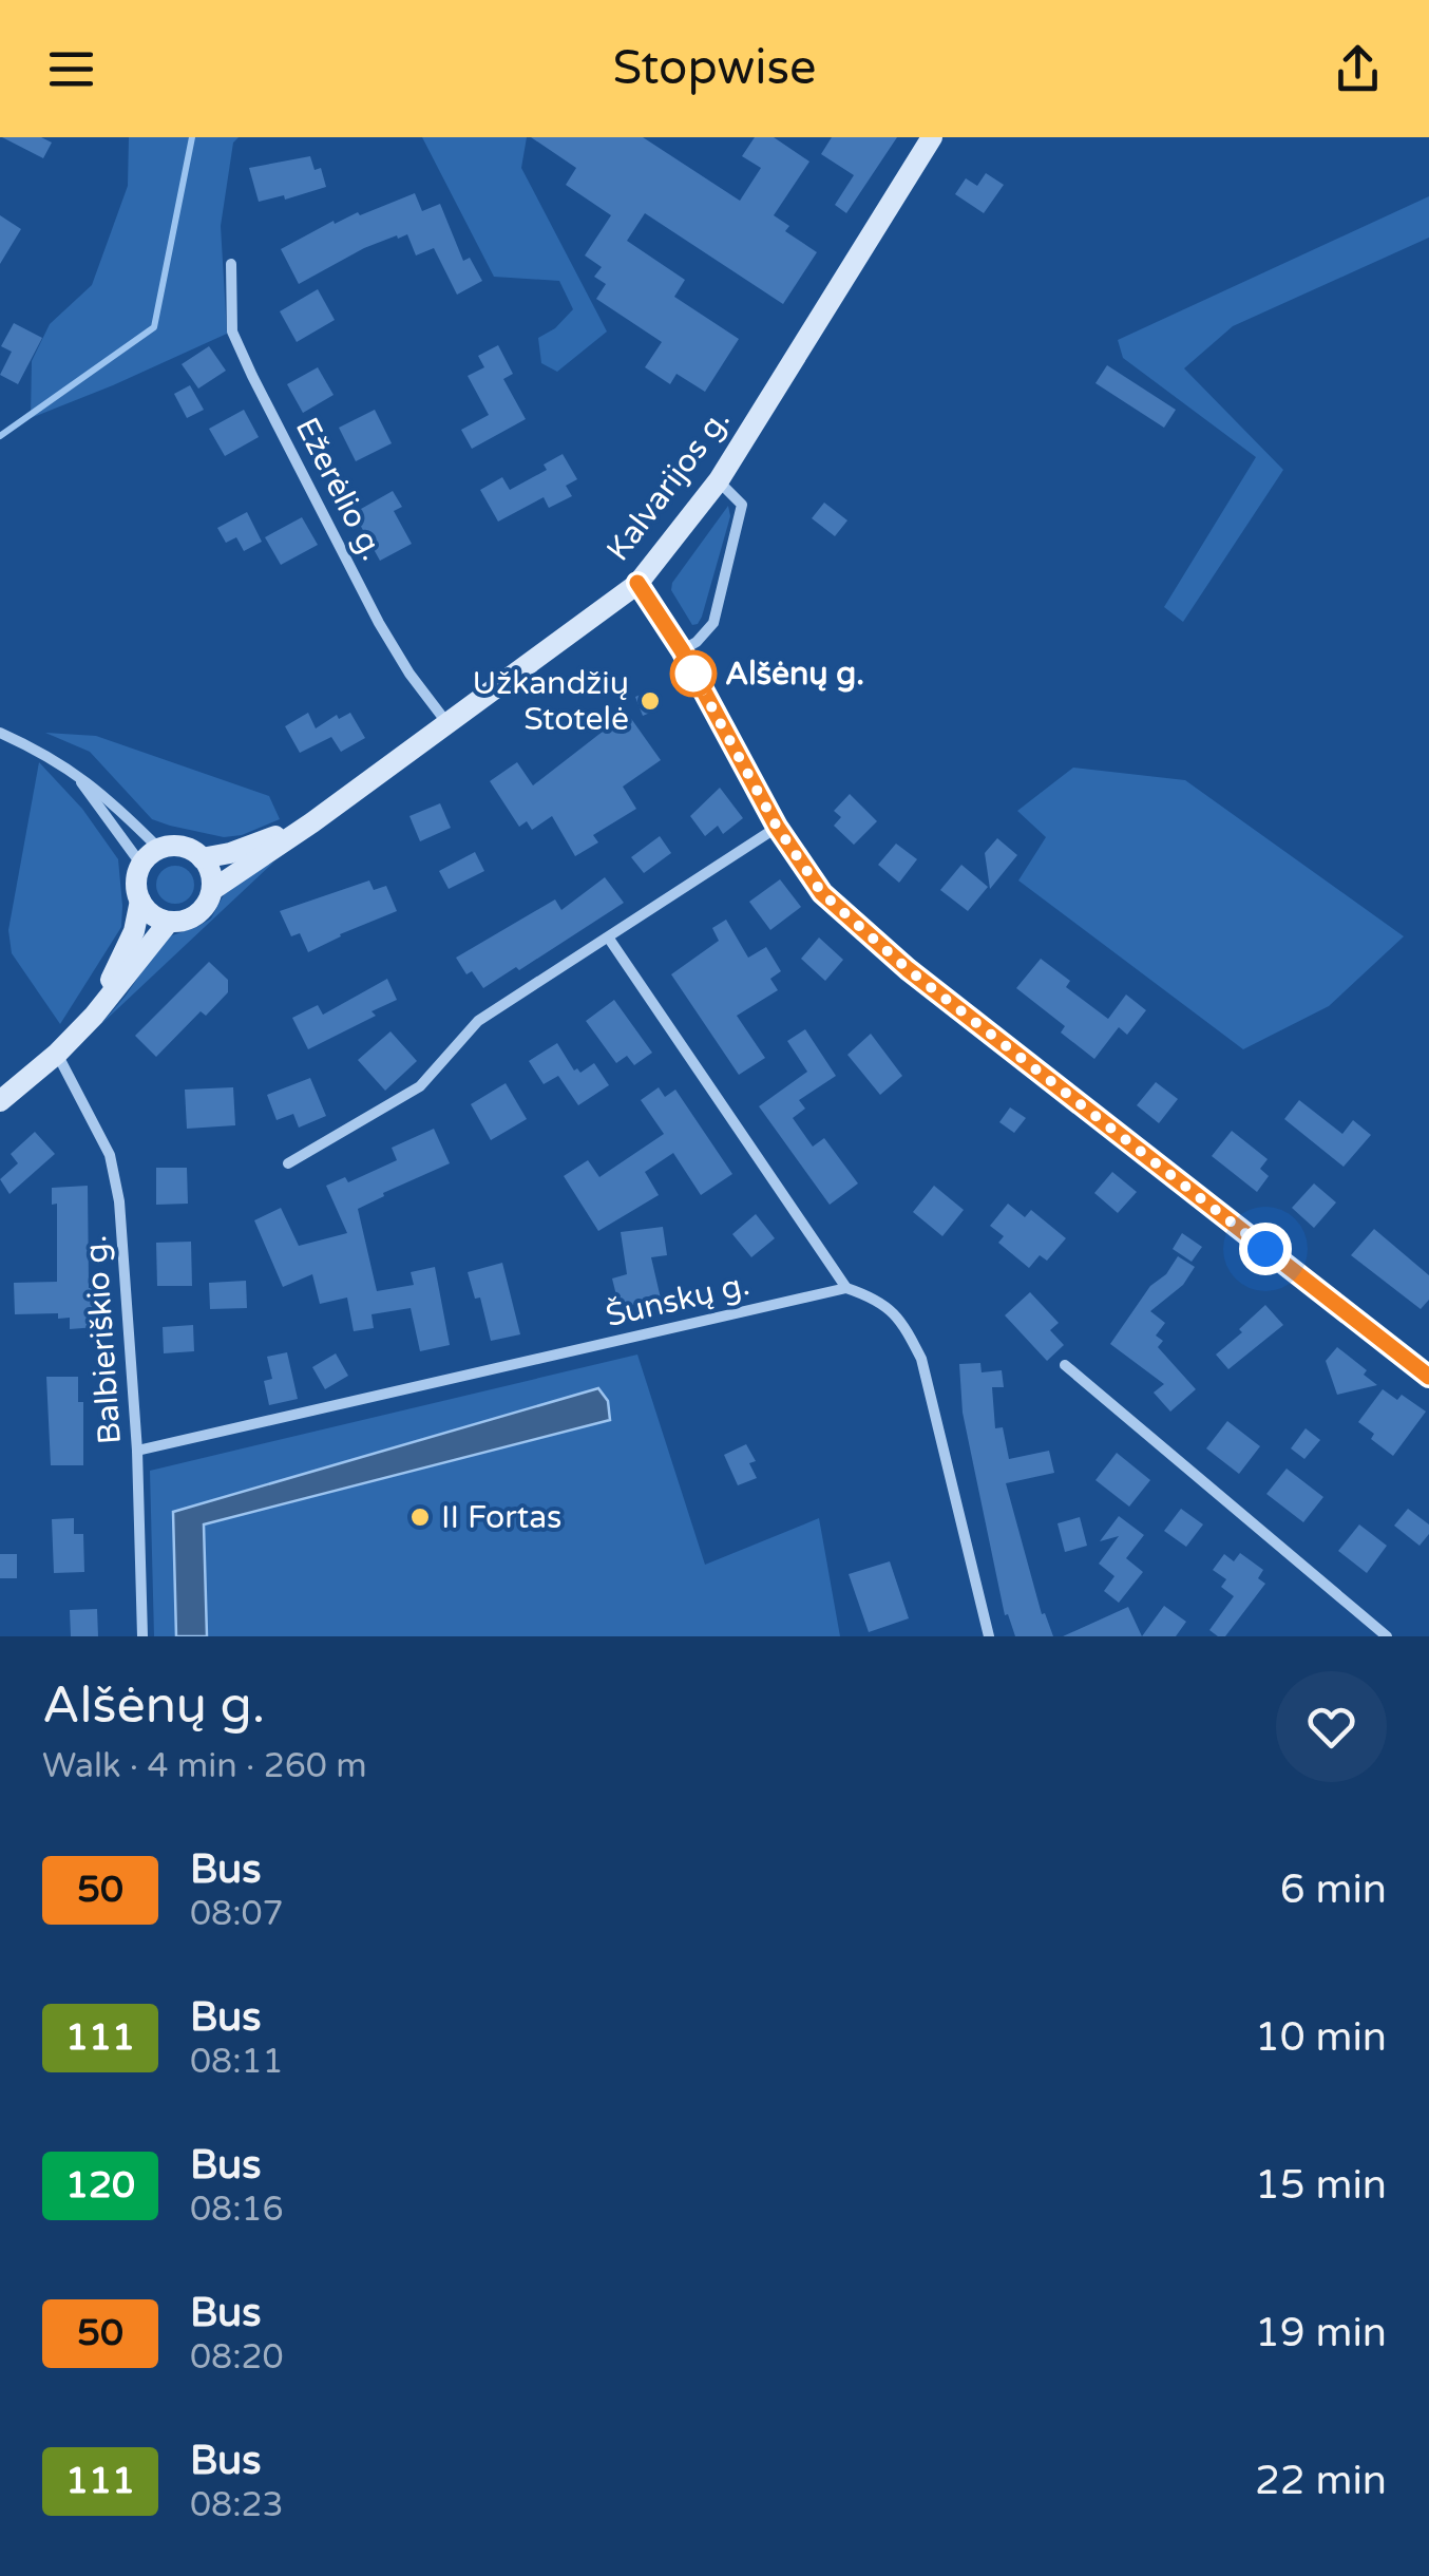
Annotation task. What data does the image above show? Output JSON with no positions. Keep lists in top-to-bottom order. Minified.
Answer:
{"streets":{"main road":["Kalvarijos g."],"street":["Ežerėlio g.","Šunskų g.","Balbieriškio g."]},"crossings":[["Kalvarijos g.","Ežerėlio g."],["Šunskų g.","Balbieriškio g."]],"places":["Alšėnų g.","Užkandžių Stotelė","II Fortas"],"lines":["bus line 50"],"page":{"header":"Stopwise","heading":["Alšėnų g.","Walk · 4 min · 260 m"],"list":[{"mark":"50","name":"Bus","note":"08:07","value":"6 min"},{"mark":"111","name":"Bus","note":"08:11","value":"10 min"},{"mark":"120","name":"Bus","note":"08:16","value":"15 min"},{"mark":"50","name":"Bus","note":"08:20","value":"19 min"},{"mark":"111","name":"Bus","note":"08:23","value":"22 min"}]}}
